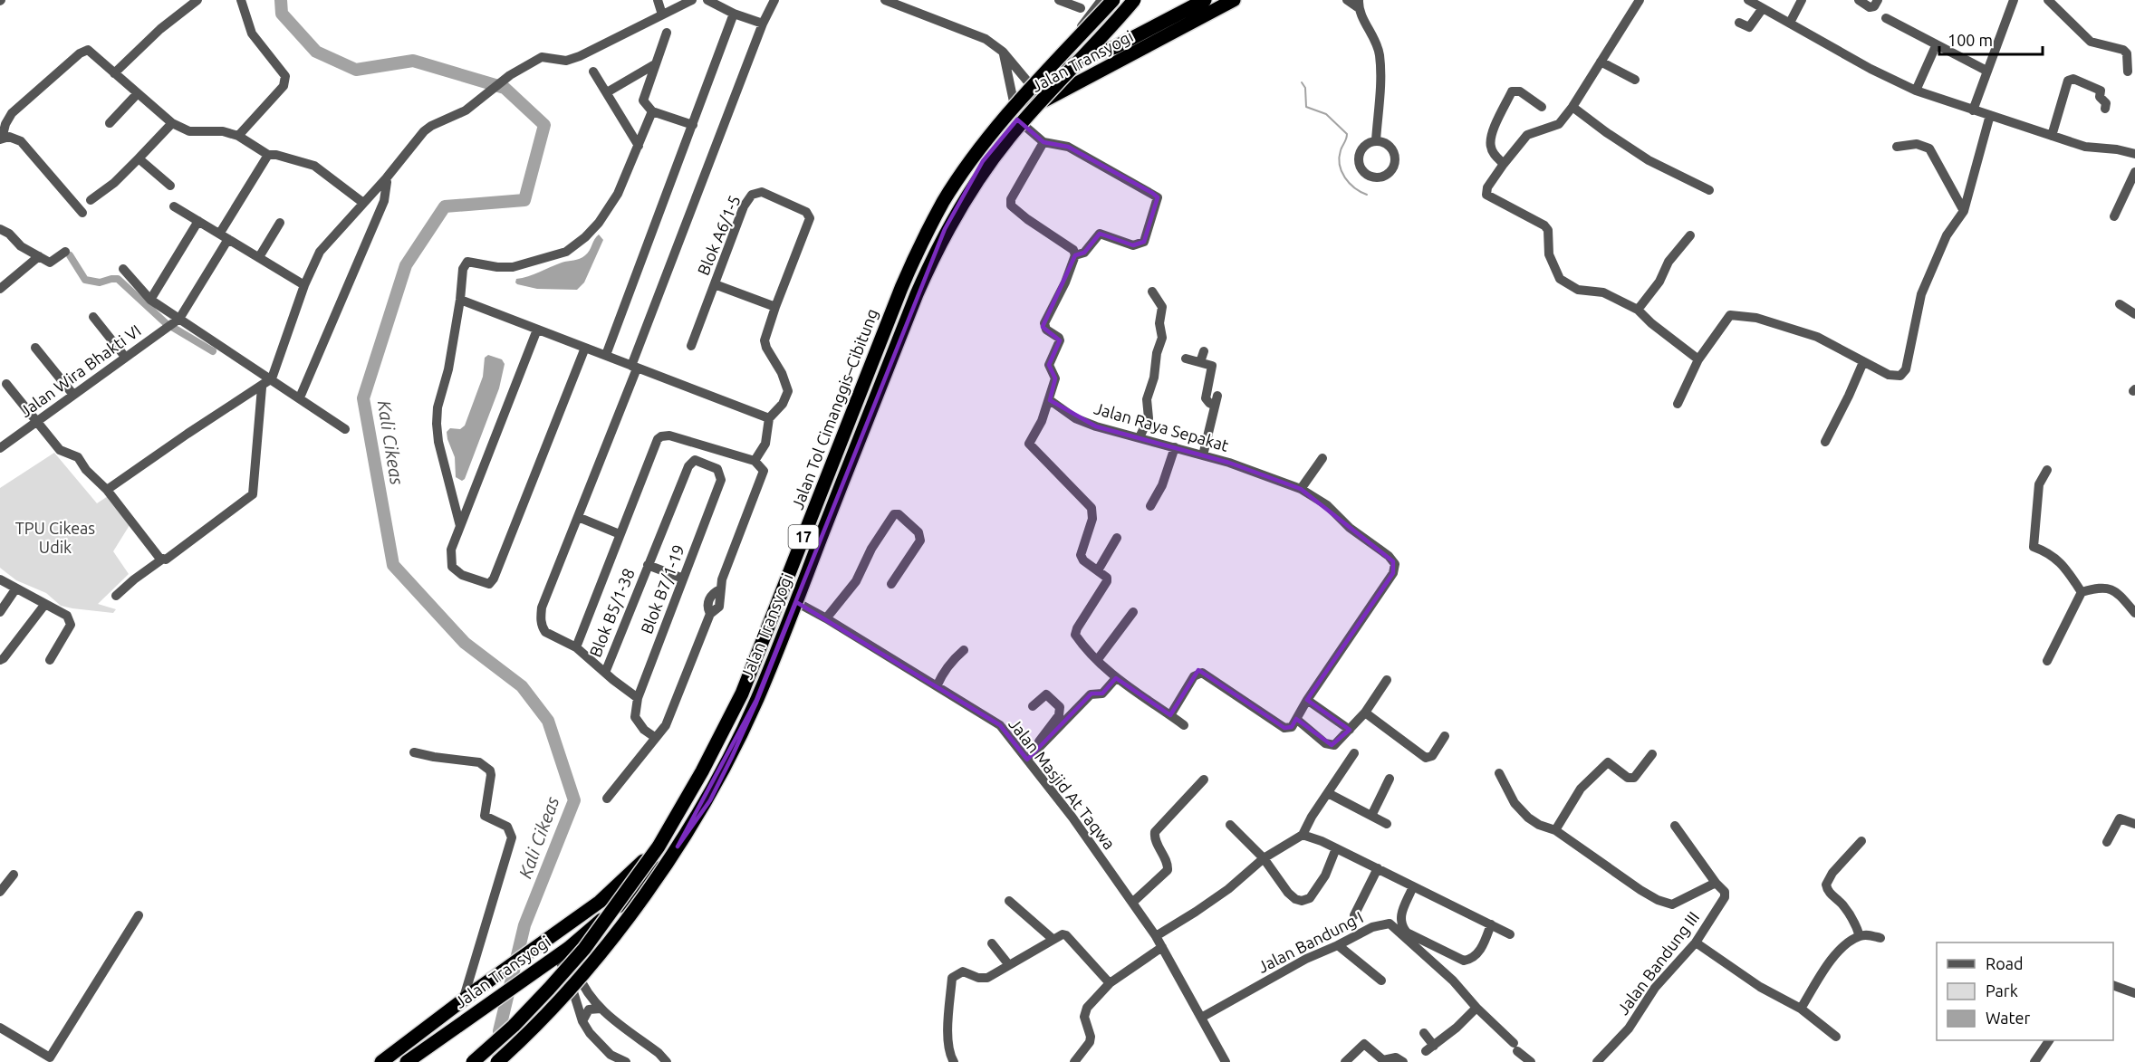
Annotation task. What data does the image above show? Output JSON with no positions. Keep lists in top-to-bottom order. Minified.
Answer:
{"streets":{"highway":["Jalan Transyogi","Jalan Tol Cimanggis–Cibitung","17"],"street":["Blok A6/1-5","Jalan Wira Bhakti VI","Jalan Raya Sepakat","Blok B7/1-19","Blok B5/1-38","Jalan Masjid At Taqwa","Jalan Bandung I","Jalan Bandung III"]},"crossings":[["Jalan Transyogi","Jalan Masjid At Taqwa"],["Blok B7/1-19","Blok B5/1-38"],["Jalan Masjid At Taqwa","Jalan Bandung I"]],"water":["Kali Cikeas"],"parks":["TPU Cikeas Udik"],"legend":["Road","Park","Water"],"scale_bar":"100 m"}
